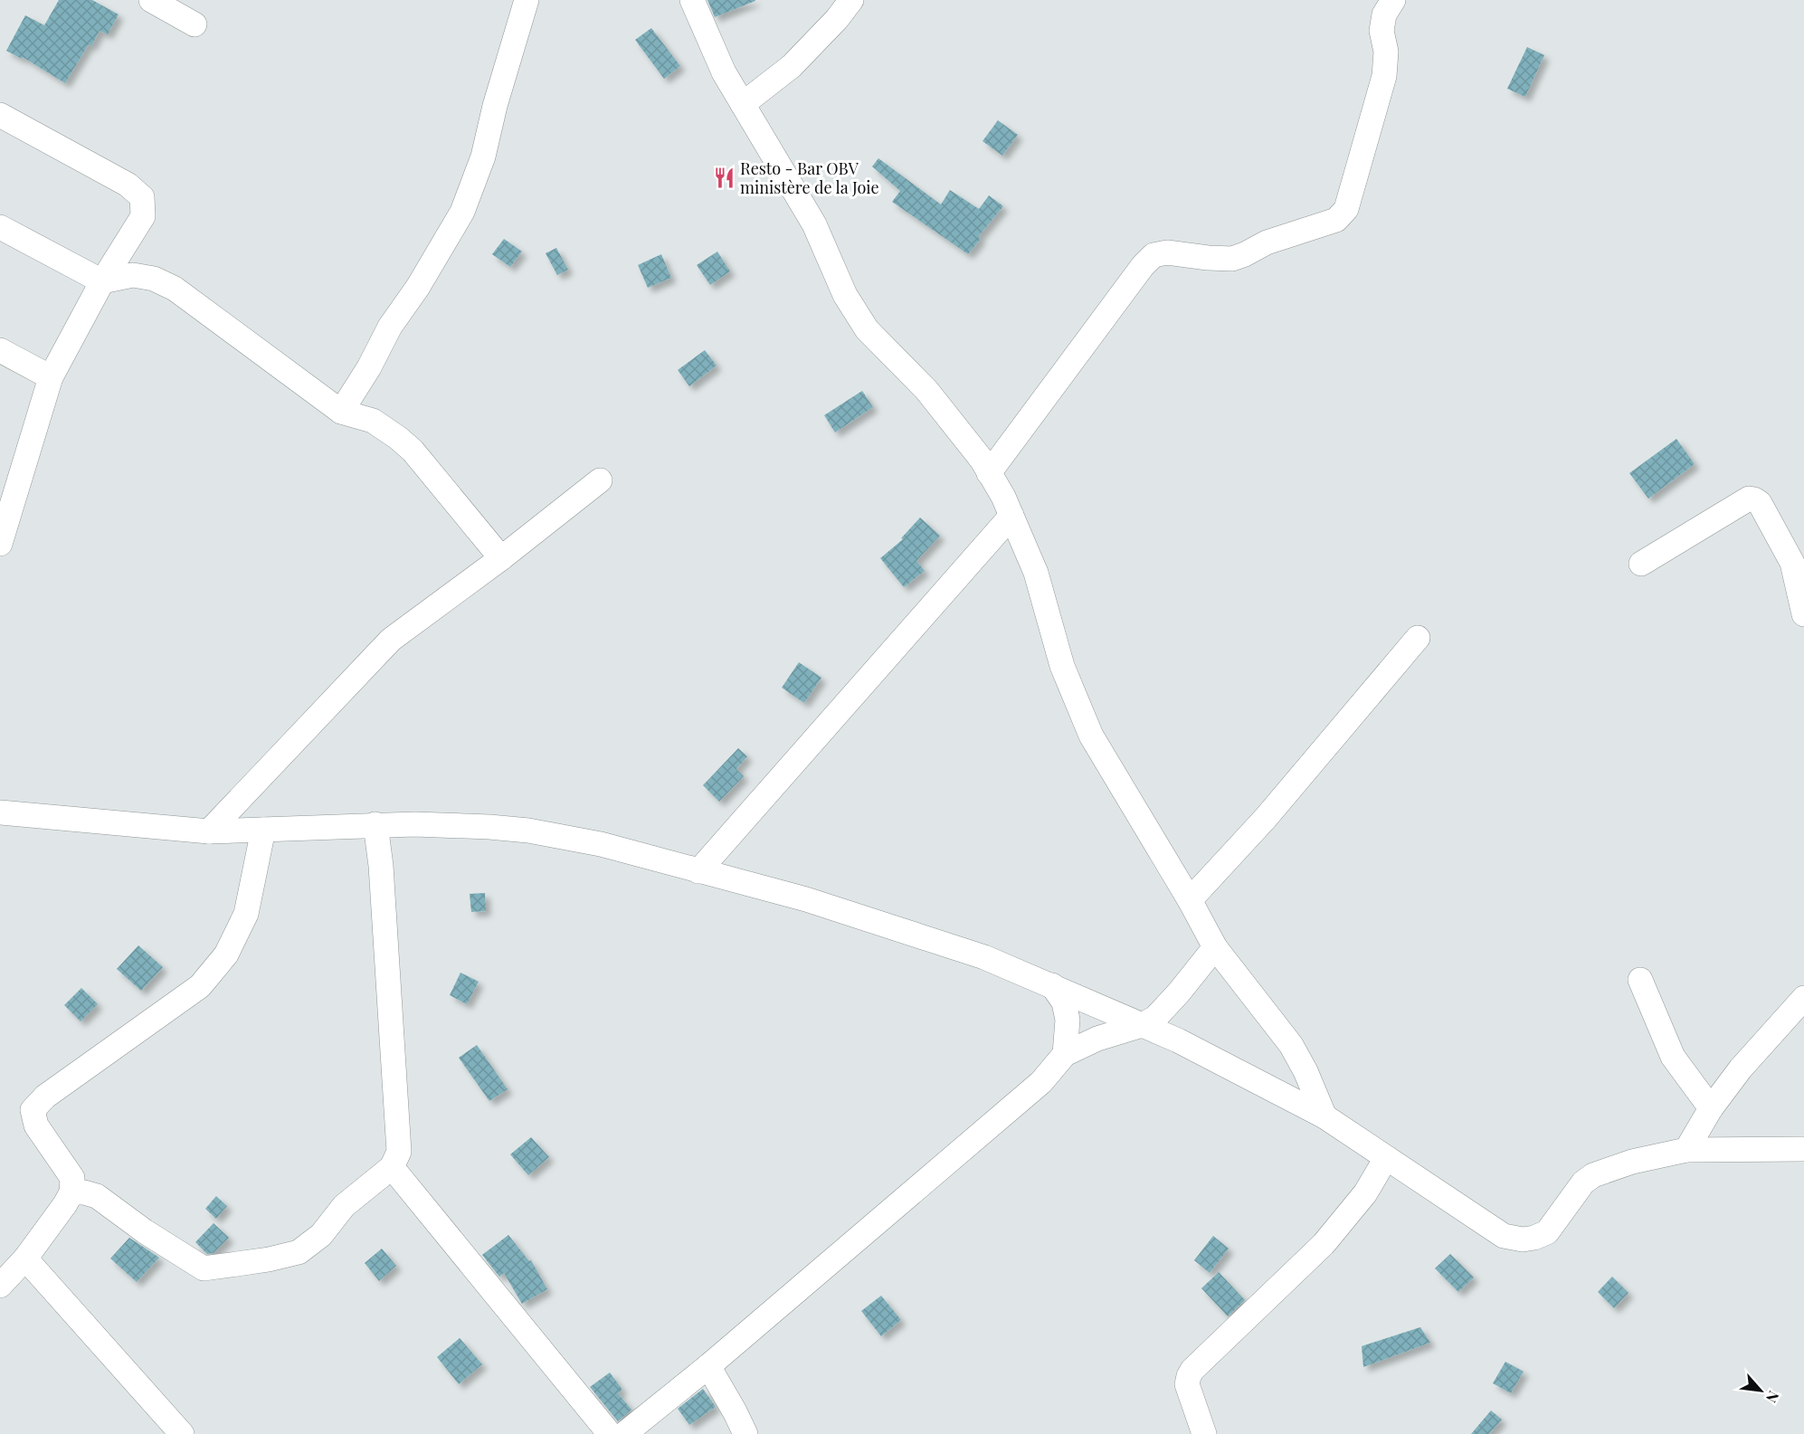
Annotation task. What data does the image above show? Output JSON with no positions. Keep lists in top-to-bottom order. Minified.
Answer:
{"places":{"restaurant":["Resto - Bar OBV ministère de la Joie"]},"north":"bottom right"}
